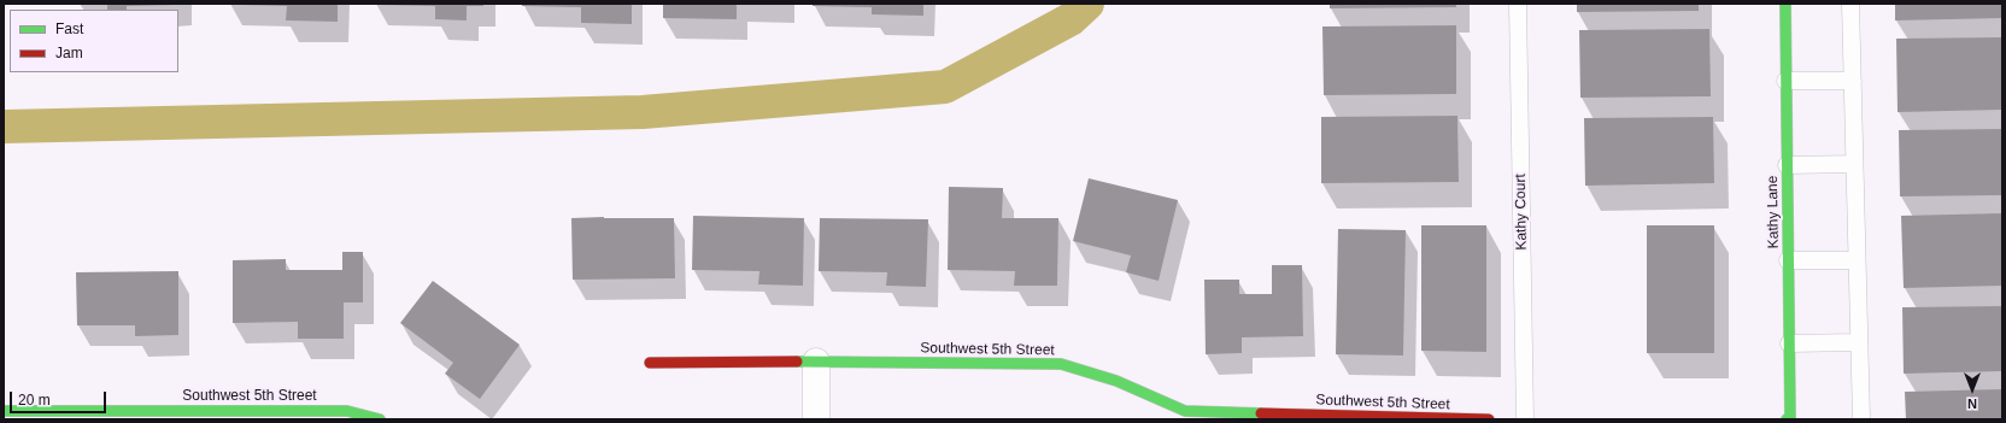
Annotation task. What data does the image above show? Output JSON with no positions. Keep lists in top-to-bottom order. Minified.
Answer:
{"streets":{"street":["Kathy Lane","Southwest 5th Street"],"lane":["Kathy Court"]},"legend":["Fast","Jam"],"scale_bar":"20 m","north":"bottom"}
